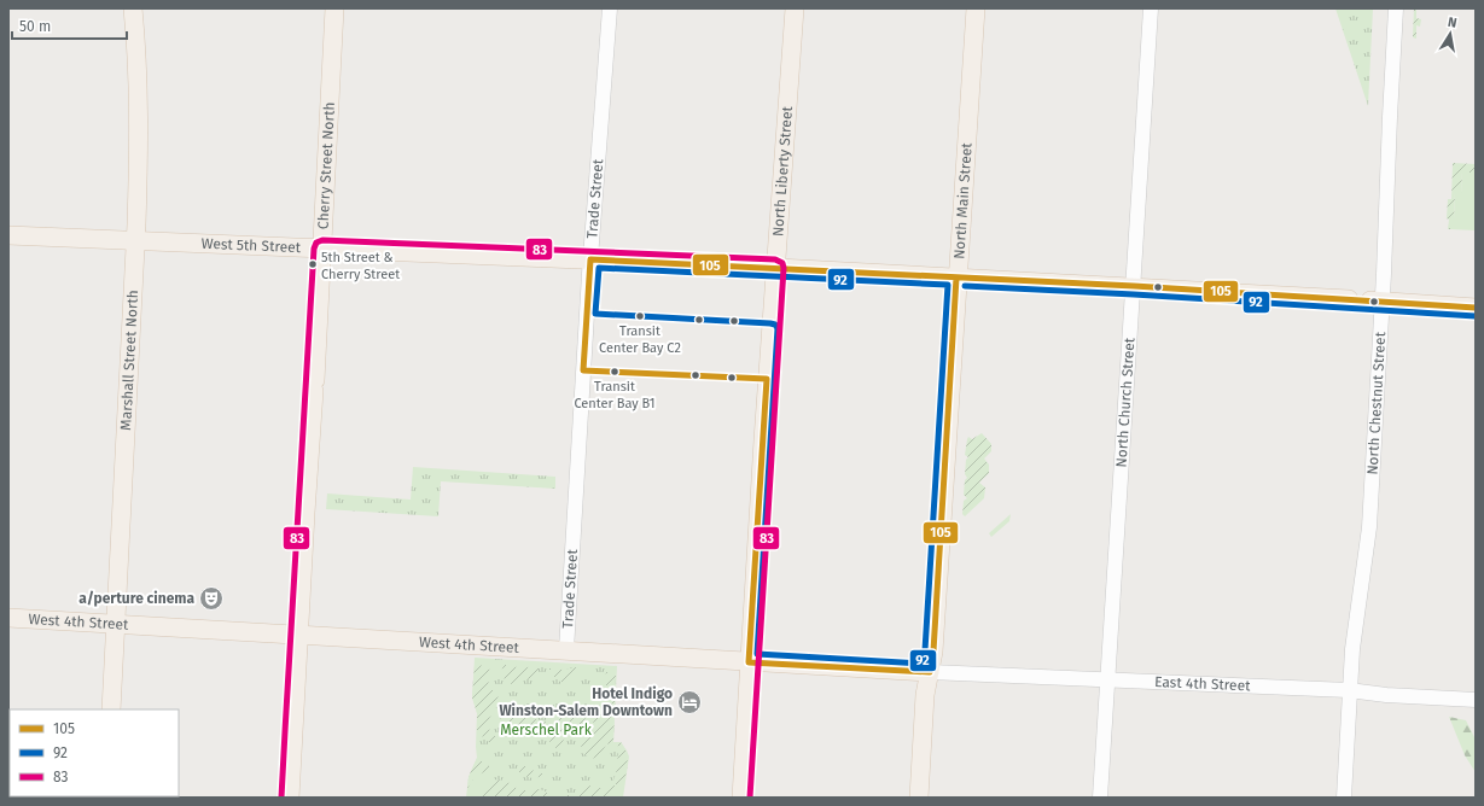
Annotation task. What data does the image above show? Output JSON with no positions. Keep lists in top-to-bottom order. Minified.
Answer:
{"streets":{"main road":["Cherry Street North","North Liberty Street","North Main Street","West 5th Street","Marshall Street North","West 4th Street"],"street":["Trade Street","North Church Street","North Chestnut Street","East 4th Street"]},"crossings":[["Cherry Street North","West 5th Street"],["Cherry Street North","West 4th Street"],["North Liberty Street","West 5th Street"],["North Liberty Street","West 4th Street"],["Trade Street","West 5th Street"],["Trade Street","West 4th Street"],["North Main Street","West 5th Street"],["North Main Street","West 4th Street"],["North Main Street","East 4th Street"],["West 5th Street","Marshall Street North"],["West 5th Street","North Church Street"],["Marshall Street North","West 4th Street"],["North Church Street","East 4th Street"],["North Chestnut Street","East 4th Street"],["West 4th Street","East 4th Street"]],"parks":["Merschel Park"],"places":{"other":["5th Street & Cherry Street","Transit Center Bay C2","Transit Center Bay B1"],"theatre":["a/perture cinema"],"hotel":["Hotel Indigo Winston-Salem Downtown"]},"lines":["transit line 83","transit line 105","transit line 92"],"legend":["105","92","83"],"scale_bar":"50 m","north":"top"}
